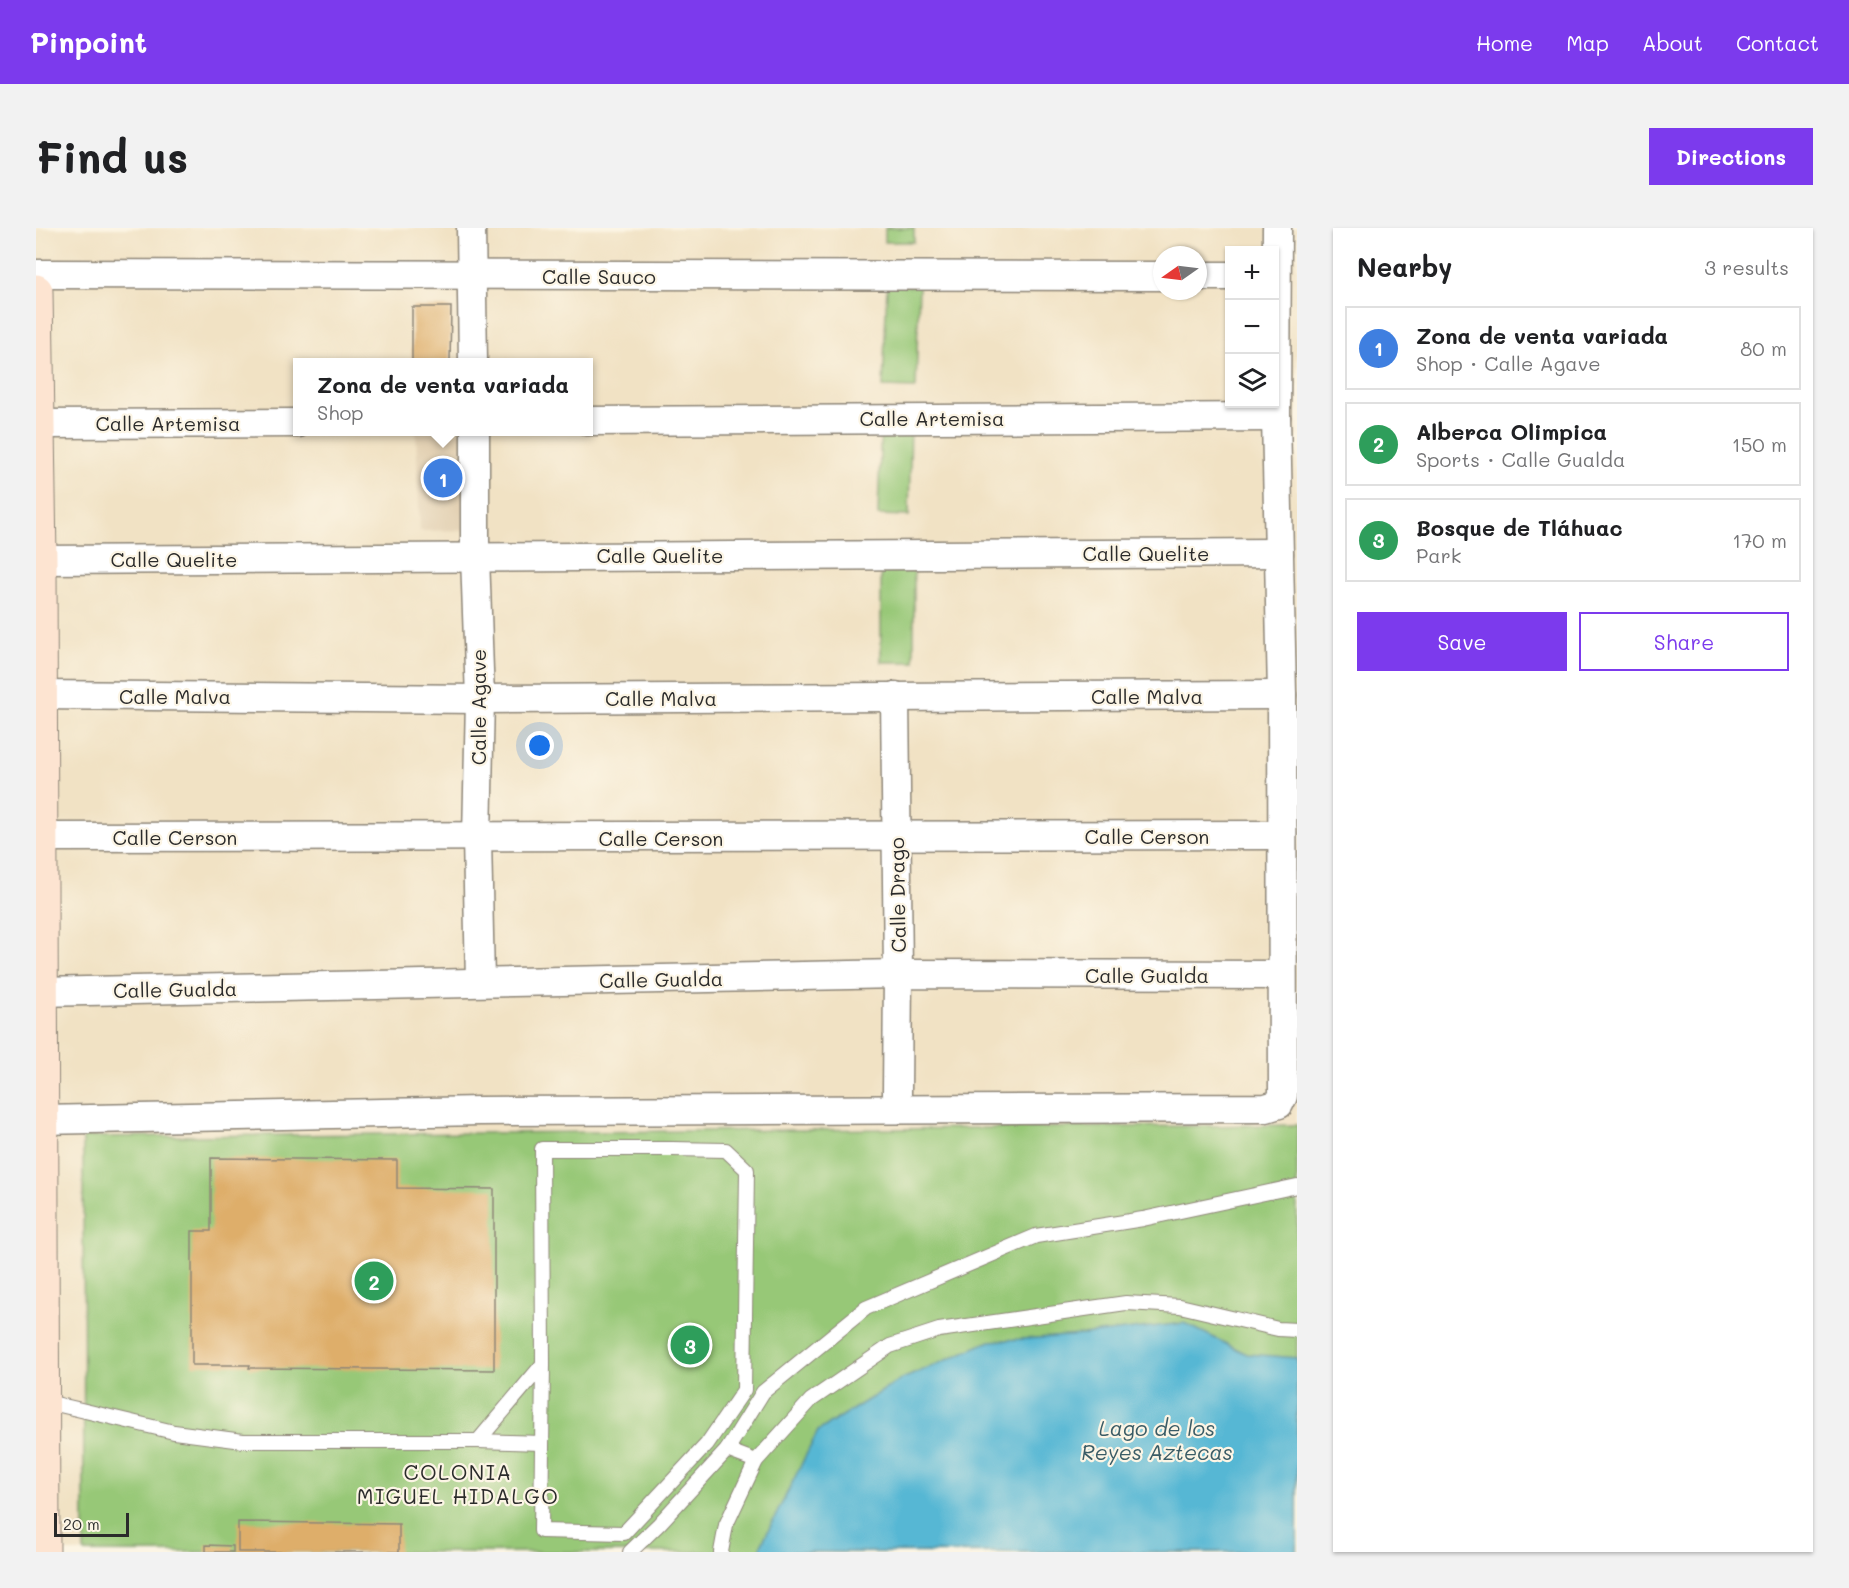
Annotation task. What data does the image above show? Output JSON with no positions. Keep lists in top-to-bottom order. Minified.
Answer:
{"streets":{"street":["Calle Sauco","Calle Artemisa","Calle Quelite","Calle Malva","Calle Agave","Calle Cerson","Calle Drago","Calle Gualda"]},"crossings":[["Calle Quelite","Calle Agave"],["Calle Malva","Calle Agave"],["Calle Malva","Calle Drago"],["Calle Agave","Calle Cerson"],["Calle Agave","Calle Gualda"],["Calle Cerson","Calle Drago"],["Calle Drago","Calle Gualda"]],"districts":["COLONIA MIGUEL HIDALGO"],"water":["Lago de los Reyes Aztecas"],"scale_bar":"20 m","north":"left","page":{"header":"Pinpoint","nav":["Home","Map","About","Contact"],"buttons":["Directions",["Save","Share"]],"title":"Find us","heading":["Nearby","3 results"],"map_buttons":["+","−"],"list":[{"mark":"1","name":"Zona de venta variada","note":"Shop · Calle Agave","value":"80 m"},{"mark":"2","name":"Alberca Olimpica","note":"Sports · Calle Gualda","value":"150 m"},{"mark":"3","name":"Bosque de Tláhuac","note":"Park","value":"170 m"}],"popup":["Zona de venta variada","Shop"],"pins":["1","2","3"],"scale":"20 m"}}
